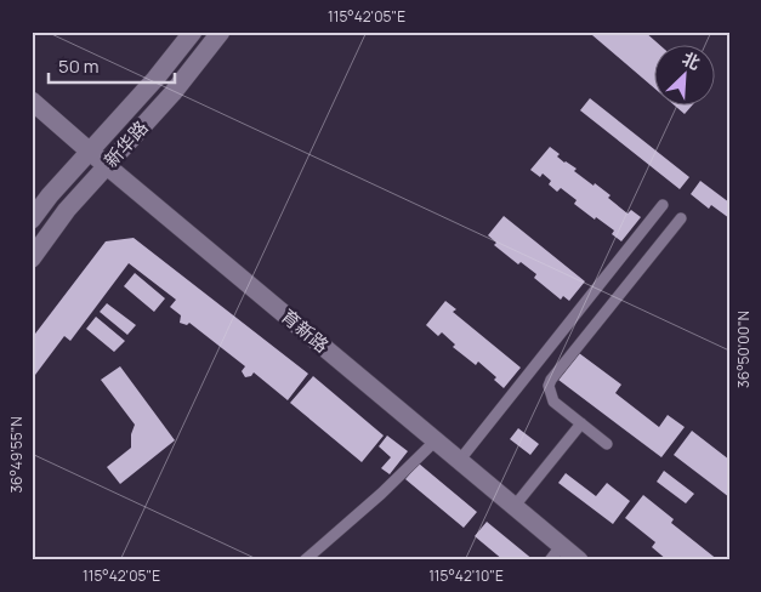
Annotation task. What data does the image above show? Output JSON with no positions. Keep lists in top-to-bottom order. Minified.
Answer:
{"streets":{"street":["新华路","育新路"]},"crossings":[["新华路","育新路"]],"scale_bar":"50 m","north":"top right","coordinates":["115°42'05\"E","36°50'00\"N","36°49'55\"N","115°42'10\"E"]}
